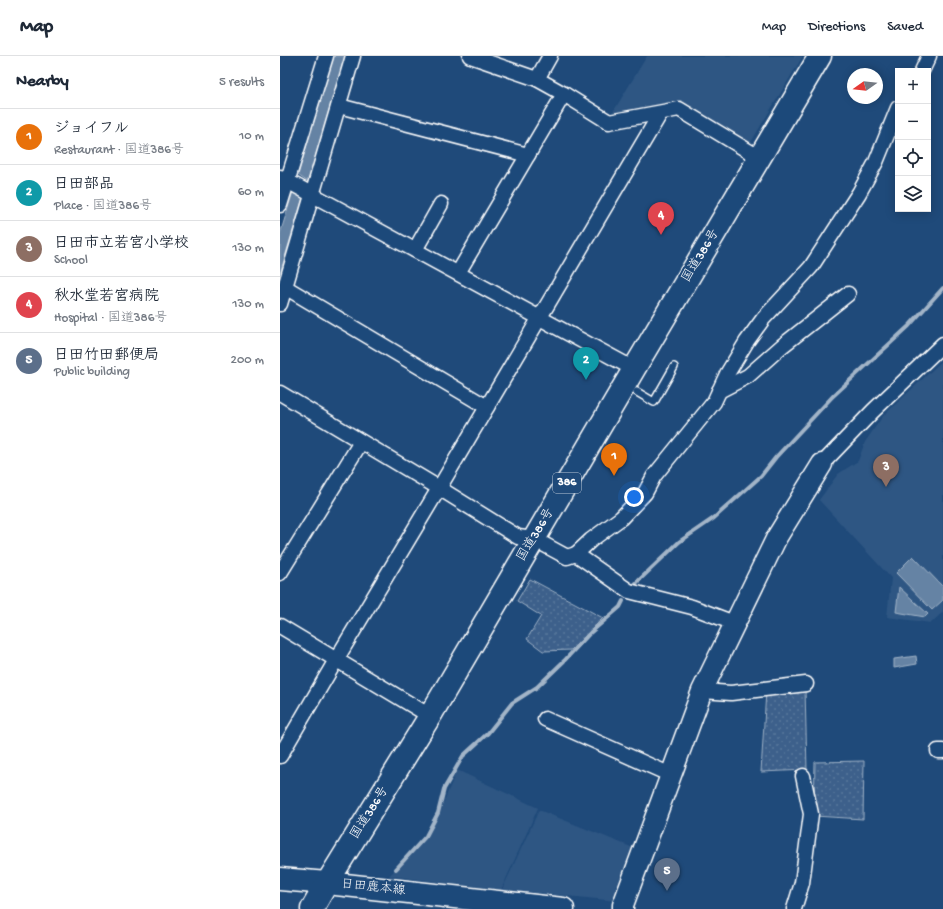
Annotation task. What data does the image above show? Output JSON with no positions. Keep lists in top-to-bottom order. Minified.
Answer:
{"streets":{"main road":["国道386号","386","日田鹿本線"]},"crossings":[["国道386号","日田鹿本線"]],"north":"left","page":{"header":"Map","nav":["Map","Directions","Saved"],"heading":["Nearby","5 results"],"map_buttons":["+","−"],"list":[{"mark":"1","name":"ジョイフル","note":"Restaurant · 国道386号","value":"10 m"},{"mark":"2","name":"日田部品","note":"Place · 国道386号","value":"60 m"},{"mark":"3","name":"日田市立若宮小学校","note":"School","value":"130 m"},{"mark":"4","name":"秋水堂若宮病院","note":"Hospital · 国道386号","value":"130 m"},{"mark":"5","name":"日田竹田郵便局","note":"Public building","value":"200 m"}],"pins":["4","2","1","3","5"]}}
